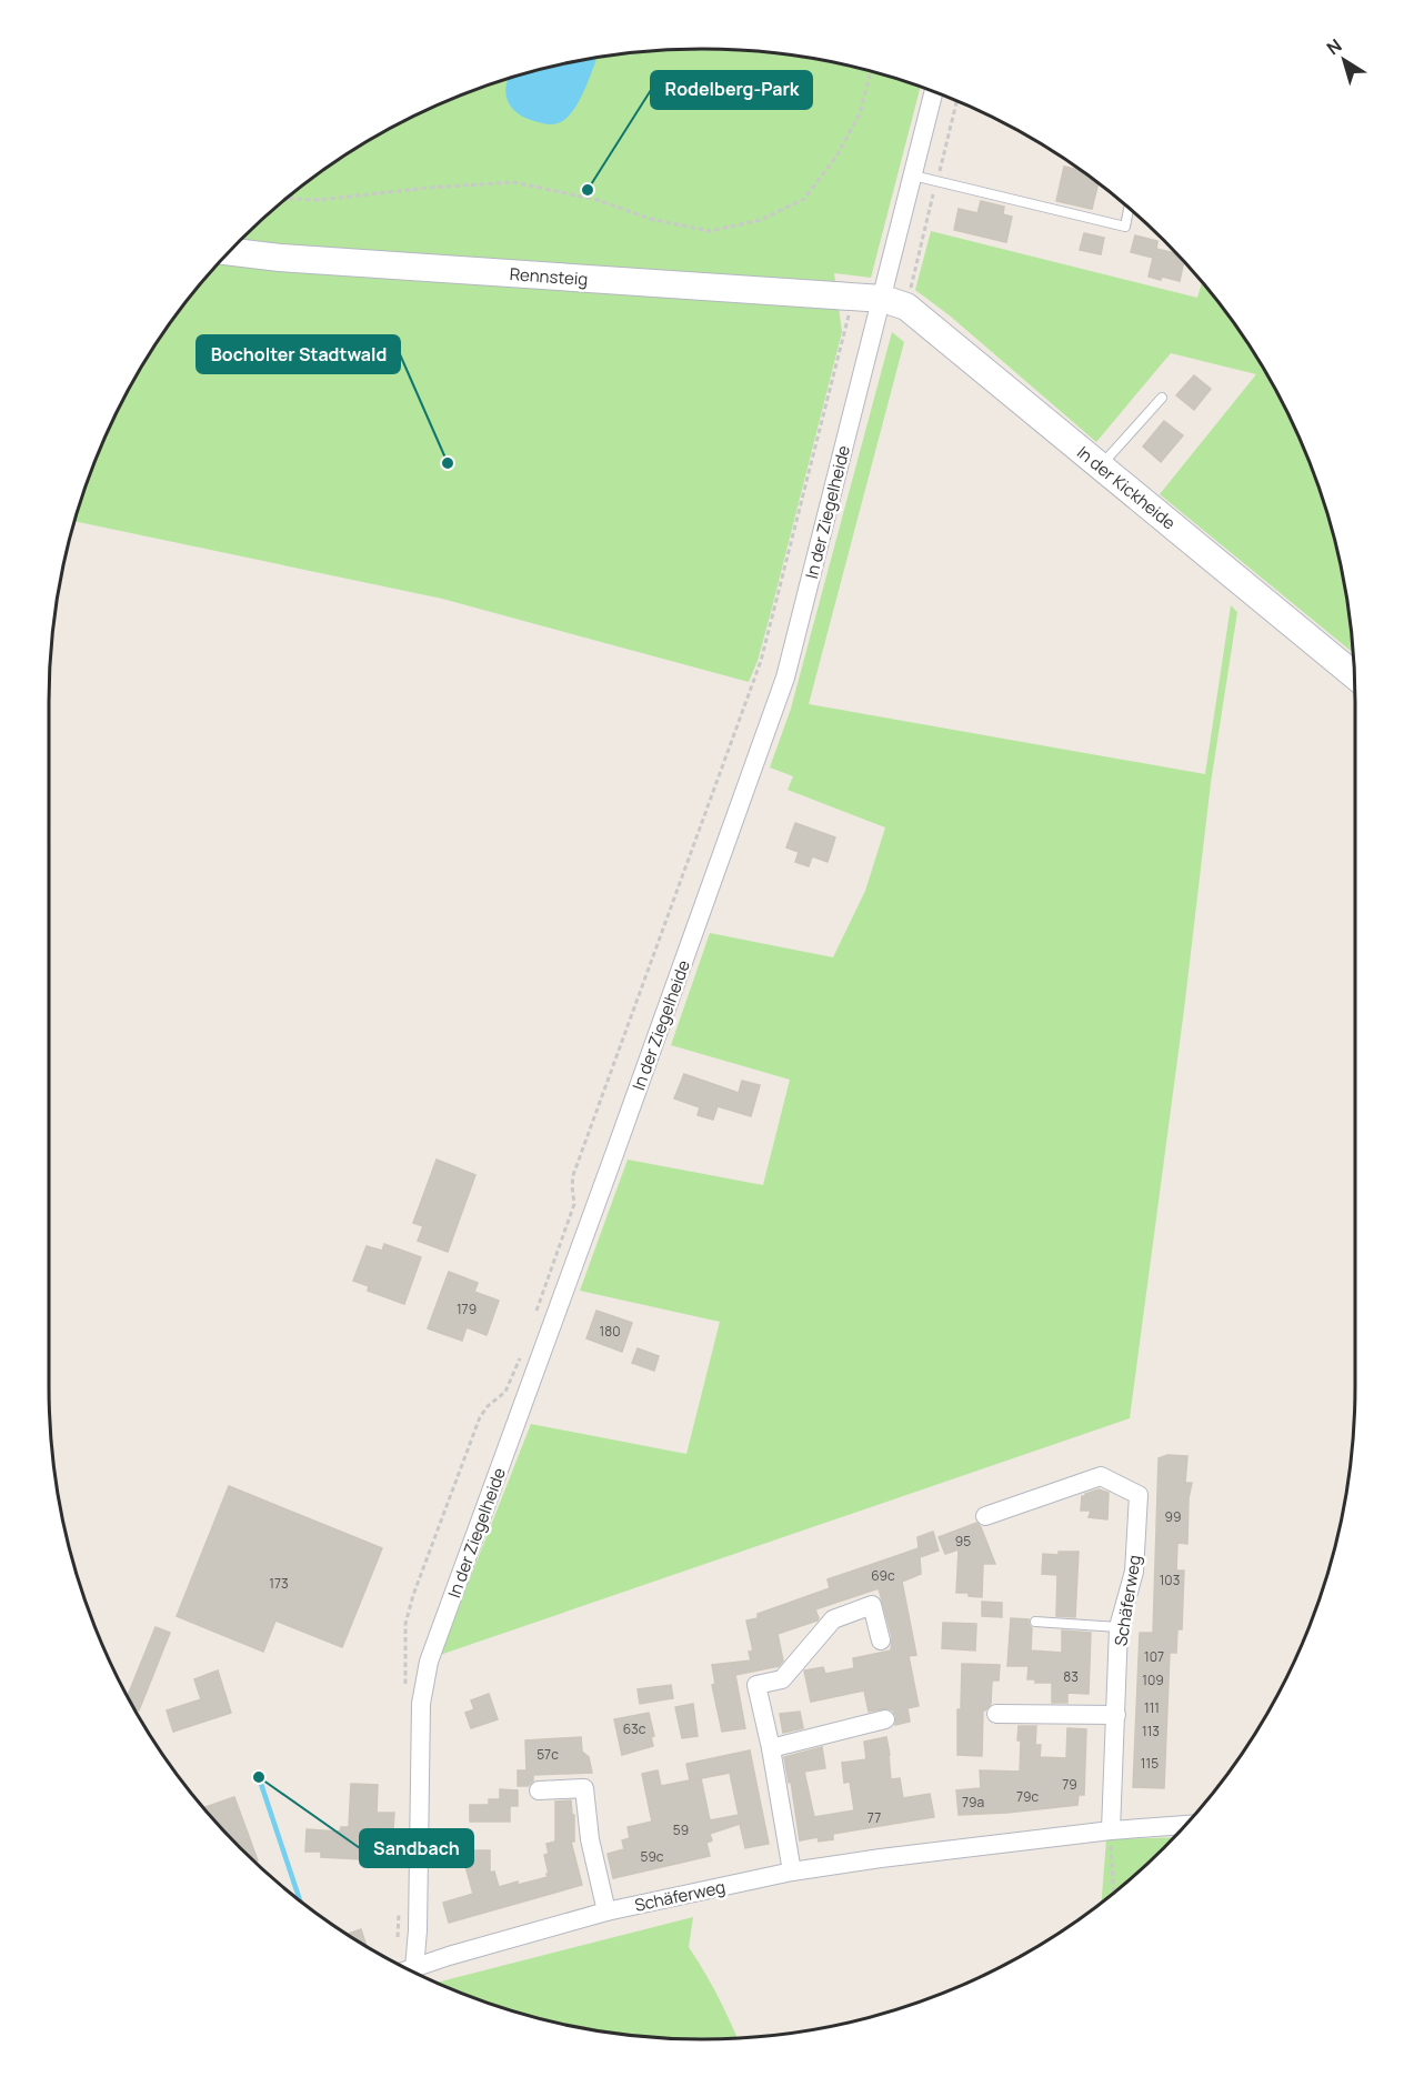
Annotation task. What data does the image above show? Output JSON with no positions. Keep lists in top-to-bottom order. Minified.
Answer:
{"streets":{"street":["Rennsteig","In der Kickheide","In der Ziegelheide","Schäferweg"]},"crossings":[["Rennsteig","In der Kickheide"],["Rennsteig","In der Ziegelheide"],["In der Kickheide","In der Ziegelheide"],["In der Ziegelheide","Schäferweg"]],"places":["Rodelberg-Park","Bocholter Stadtwald","Sandbach"],"house_numbers":["179","180","99","95","69c","103","173","107","83","109","111","63c","113","57c","115","79","79c","79a","77","59","59c"],"north":"top left"}
